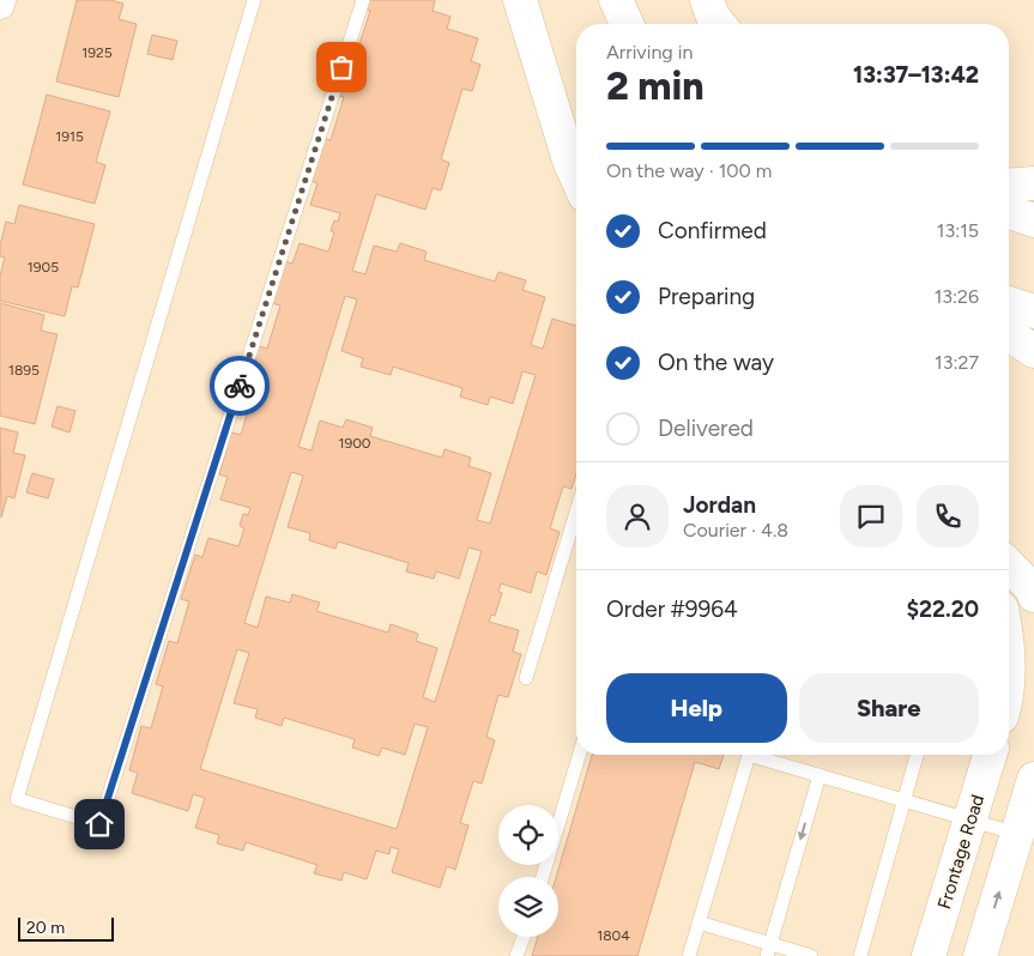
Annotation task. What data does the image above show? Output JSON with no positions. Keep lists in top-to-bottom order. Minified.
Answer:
{"streets":{"main road":["Frontage Road"]},"house_numbers":["1925","1915","1905","1895","1900","1804"],"scale_bar":"20 m","page":{"heading":["2 min","Arriving in","13:37–13:42"],"panel":["Jordan","Courier · 4.8","Order #9964","$22.20"],"bar":"On the way · 100 m","list":[["Confirmed","13:15"],["Preparing","13:26"],["On the way","13:27"],"Delivered"],"buttons":["Help","Share"],"scale":"20 m"}}
